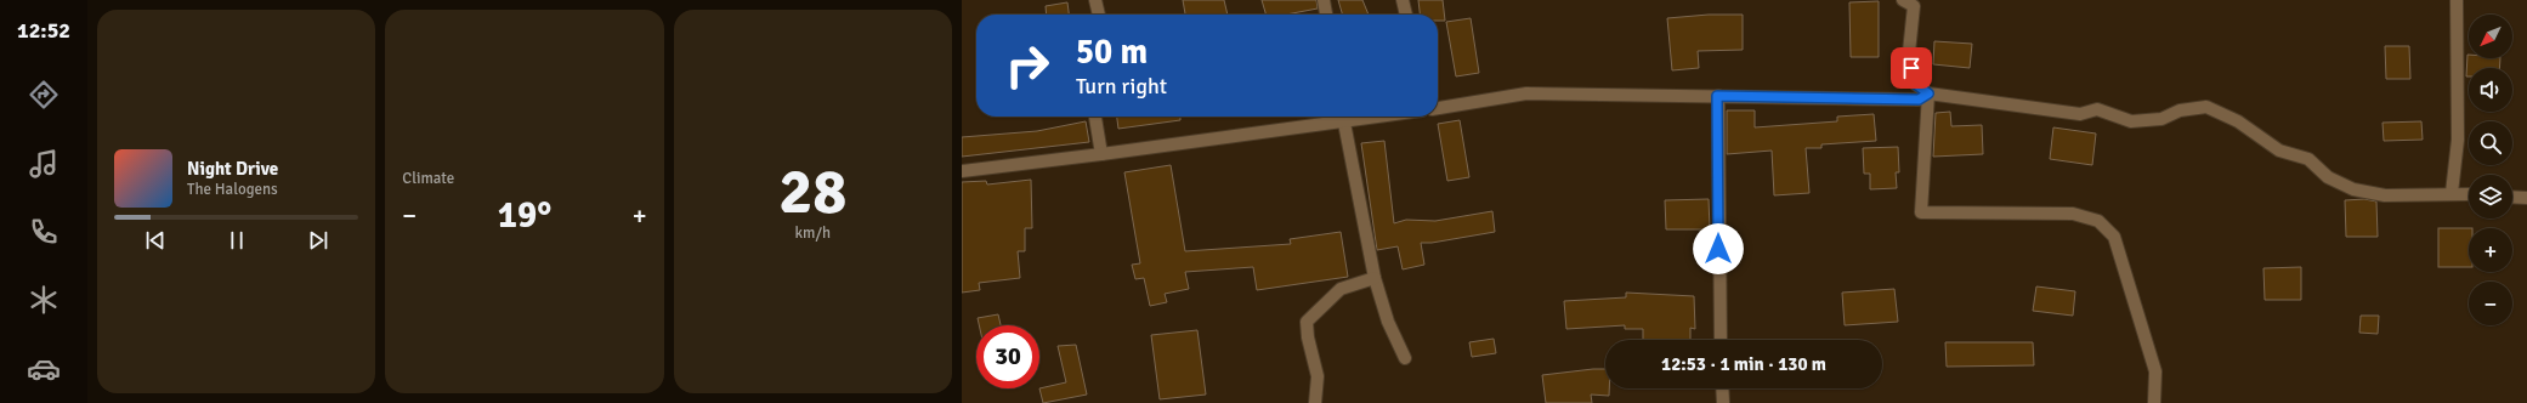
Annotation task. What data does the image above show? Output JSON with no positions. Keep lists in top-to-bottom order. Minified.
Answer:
{"north":"bottom left","page":{"tabs":"12:52","tile":["Climate",["28","km/h"]],"map_buttons":["+","−"],"turn":["50 m","Turn right"],"song":["Night Drive","The Halogens"],"heat":["−","19°","+"],"limit":"30","trip":"12:53 · 1 min · 130 m"}}
